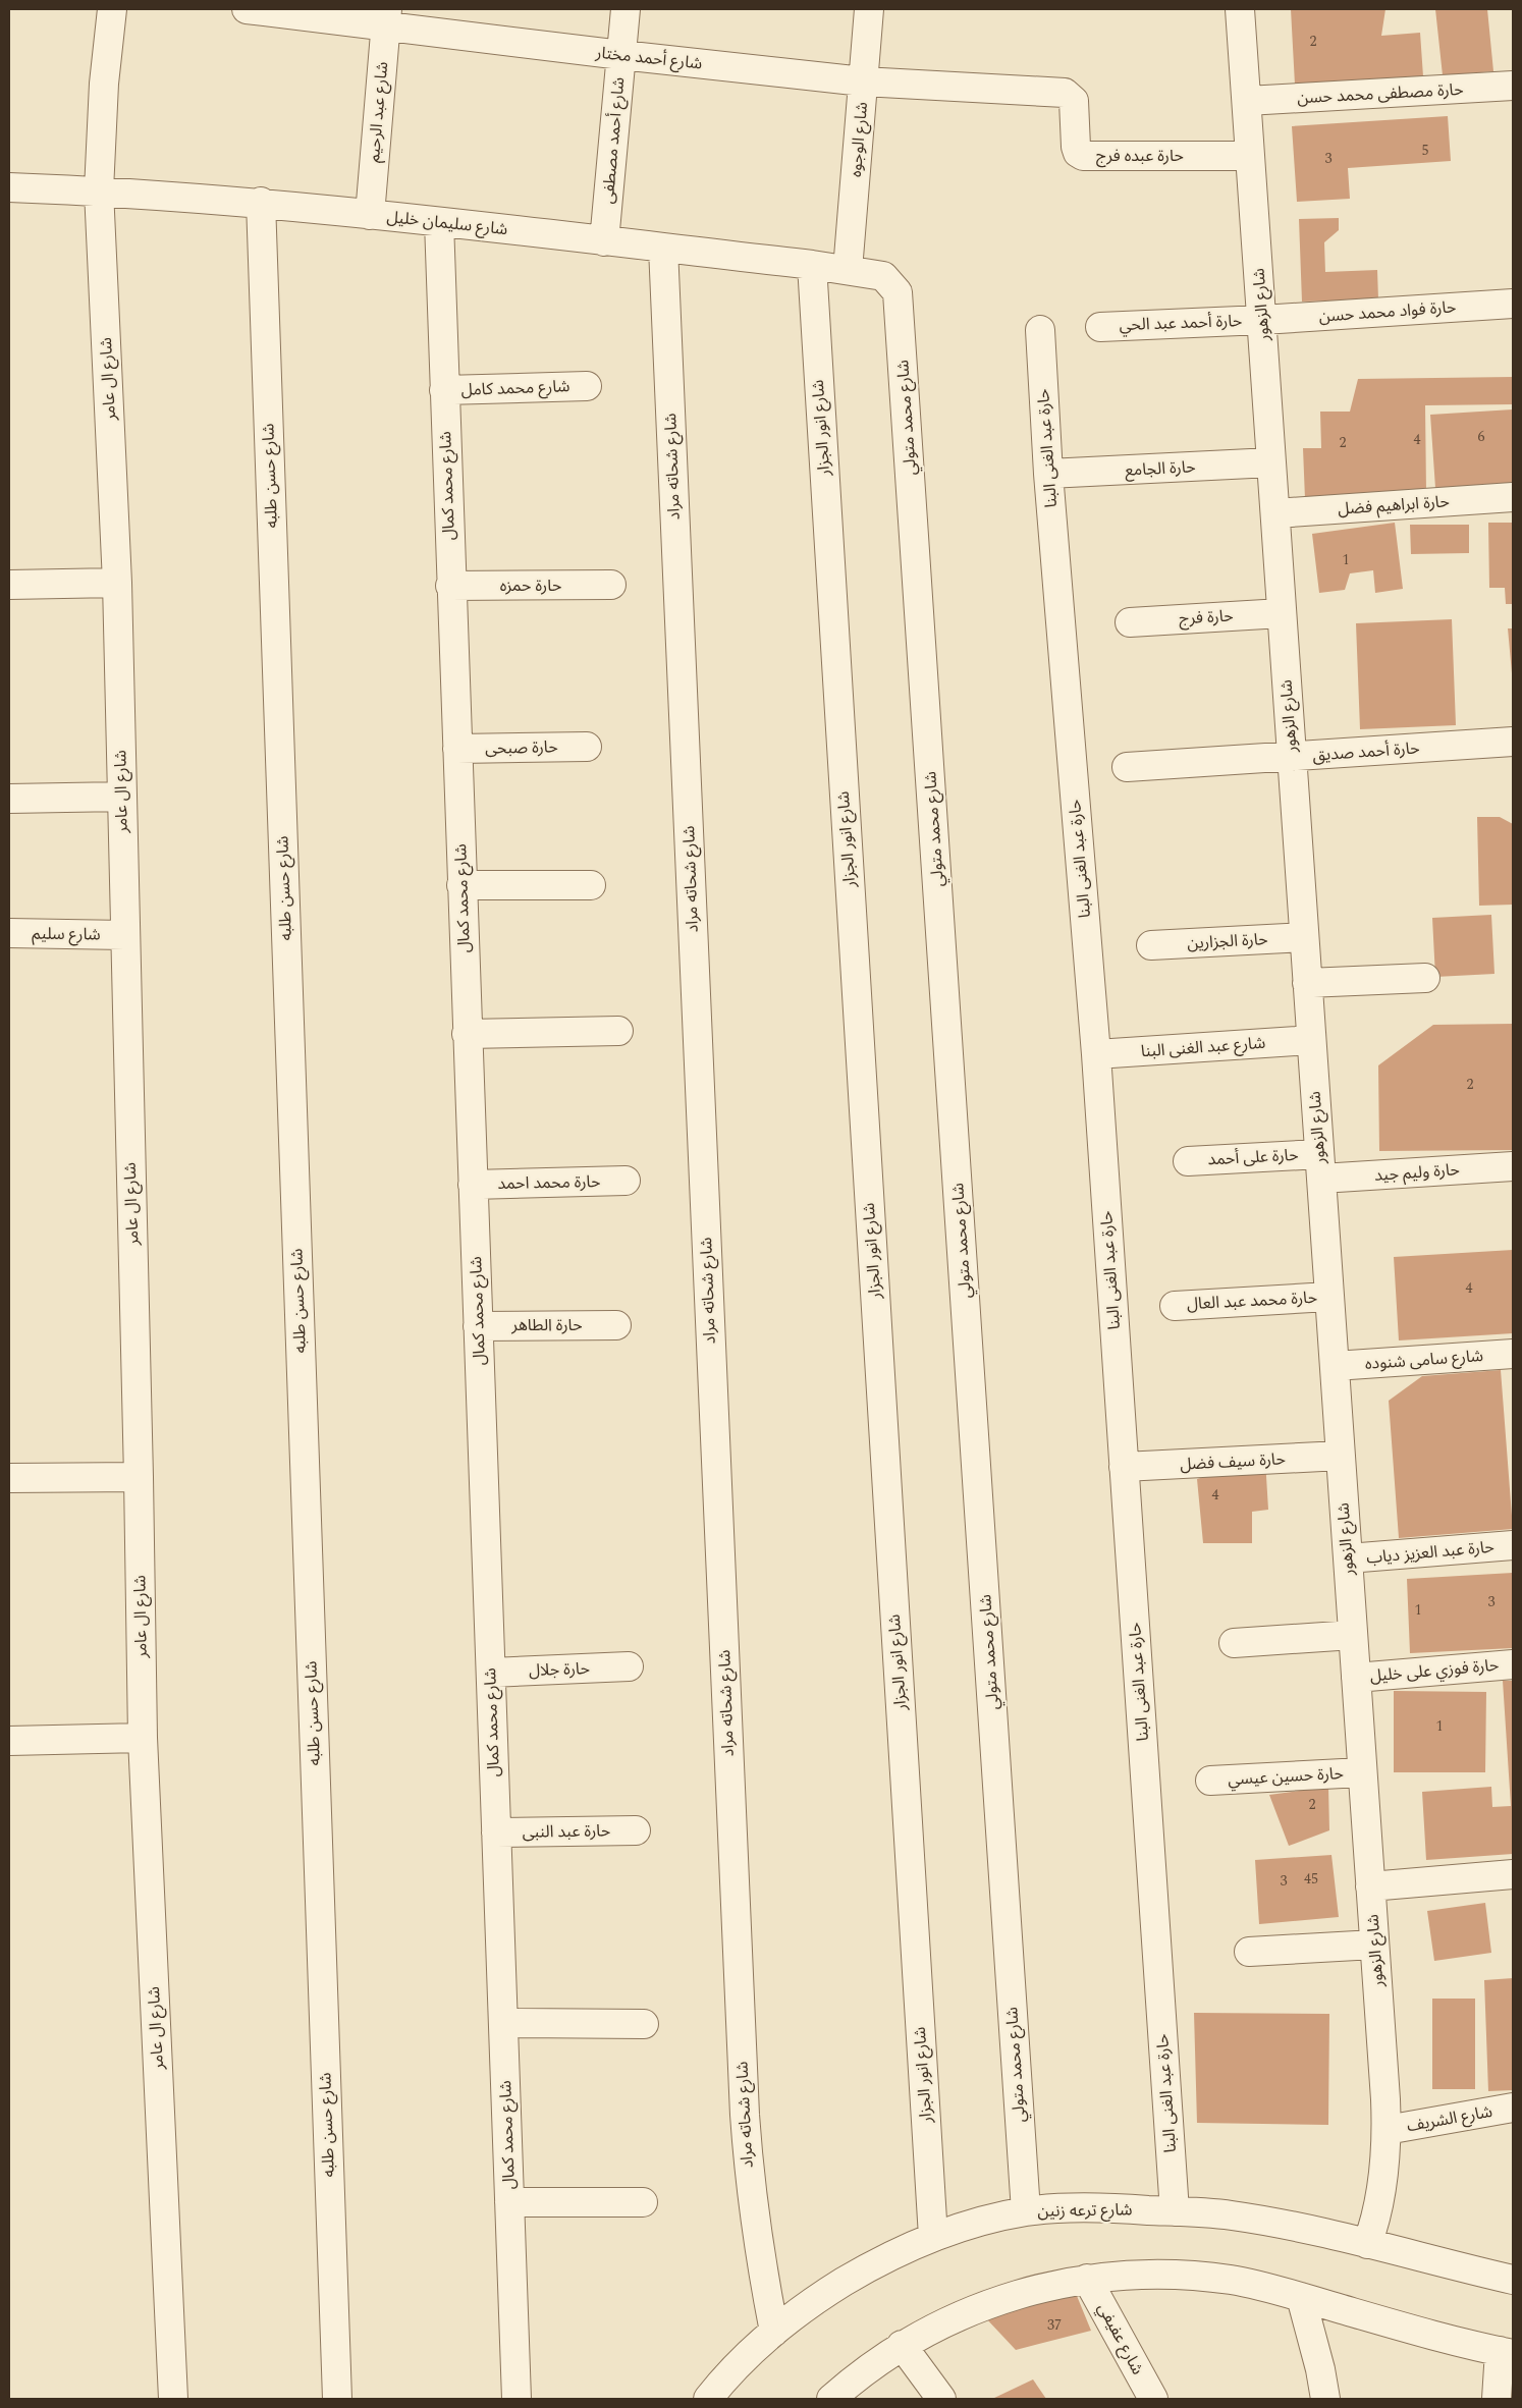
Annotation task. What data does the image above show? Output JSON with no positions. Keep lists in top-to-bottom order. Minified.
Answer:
{"streets":{"street":["شارع أحمد مختار","حارة مصطفى محمد حسن","شارع عبد الرحيم","شارع الوجوه","شارع أحمد مصطفى","حارة عبده فرج","شارع سليمان خليل","شارع الزهور","حارة فواد محمد حسن","حارة أحمد عبد الحي","شارع ال عامر","شارع محمد كامل","شارع محمد متولي","شارع انور الجزار","حارة عبد الغنى البنا","شارع شحاته مراد","حارة الجامع","شارع حسن طلبه","شارع محمد كمال","حارة ابراهيم فضل","حارة حمزه","حارة فرج","حارة صبحى","حارة أحمد صديق","شارع سليم","حارة الجزارين","شارع عبد الغنى البنا","حارة على أحمد","حارة وليم جيد","حارة محمد احمد","حارة محمد عبد العال","حارة الطاهر","شارع سامى شنوده","حارة سيف فضل","حارة عبد العزيز دياب","حارة جلال","حارة فوزي على خليل","حارة حسين عيسي","حارة عبد النبى","شارع الشريف","شارع ترعه زنين","شارع عفيفي"]},"crossings":[["شارع أحمد مختار","شارع عبد الرحيم"],["شارع أحمد مختار","شارع الوجوه"],["شارع أحمد مختار","شارع أحمد مصطفى"],["شارع أحمد مختار","حارة عبده فرج"],["حارة مصطفى محمد حسن","شارع الزهور"],["شارع عبد الرحيم","شارع سليمان خليل"],["شارع الوجوه","شارع سليمان خليل"],["شارع أحمد مصطفى","شارع سليمان خليل"],["حارة عبده فرج","شارع الزهور"],["شارع سليمان خليل","شارع ال عامر"],["شارع سليمان خليل","شارع محمد متولي"],["شارع سليمان خليل","شارع انور الجزار"],["شارع سليمان خليل","شارع شحاته مراد"],["شارع سليمان خليل","شارع حسن طلبه"],["شارع سليمان خليل","شارع محمد كمال"],["شارع الزهور","حارة فواد محمد حسن"],["شارع الزهور","حارة أحمد عبد الحي"],["شارع الزهور","حارة الجامع"],["شارع الزهور","حارة ابراهيم فضل"],["شارع الزهور","حارة فرج"],["شارع الزهور","حارة أحمد صديق"],["شارع الزهور","حارة الجزارين"],["شارع الزهور","شارع عبد الغنى البنا"],["شارع الزهور","حارة على أحمد"],["شارع الزهور","حارة وليم جيد"],["شارع الزهور","حارة محمد عبد العال"],["شارع الزهور","شارع سامى شنوده"],["شارع الزهور","حارة سيف فضل"],["شارع الزهور","حارة عبد العزيز دياب"],["شارع الزهور","حارة فوزي على خليل"],["شارع الزهور","حارة حسين عيسي"],["شارع الزهور","شارع الشريف"],["شارع الزهور","شارع ترعه زنين"],["حارة فواد محمد حسن","حارة أحمد عبد الحي"],["شارع ال عامر","شارع سليم"],["شارع محمد كامل","شارع محمد كمال"],["شارع محمد متولي","شارع ترعه زنين"],["شارع انور الجزار","شارع ترعه زنين"],["حارة عبد الغنى البنا","حارة الجامع"],["حارة عبد الغنى البنا","شارع عبد الغنى البنا"],["حارة عبد الغنى البنا","حارة سيف فضل"],["حارة عبد الغنى البنا","شارع ترعه زنين"],["شارع شحاته مراد","شارع ترعه زنين"],["شارع محمد كمال","حارة حمزه"],["شارع محمد كمال","حارة صبحى"],["شارع محمد كمال","حارة محمد احمد"],["شارع محمد كمال","حارة الطاهر"],["شارع محمد كمال","حارة جلال"],["شارع محمد كمال","حارة عبد النبى"],["حارة على أحمد","حارة وليم جيد"]],"house_numbers":["2","5","3","6","4","2","1","2","4","4","3","1","1","2","45","3","37"]}
